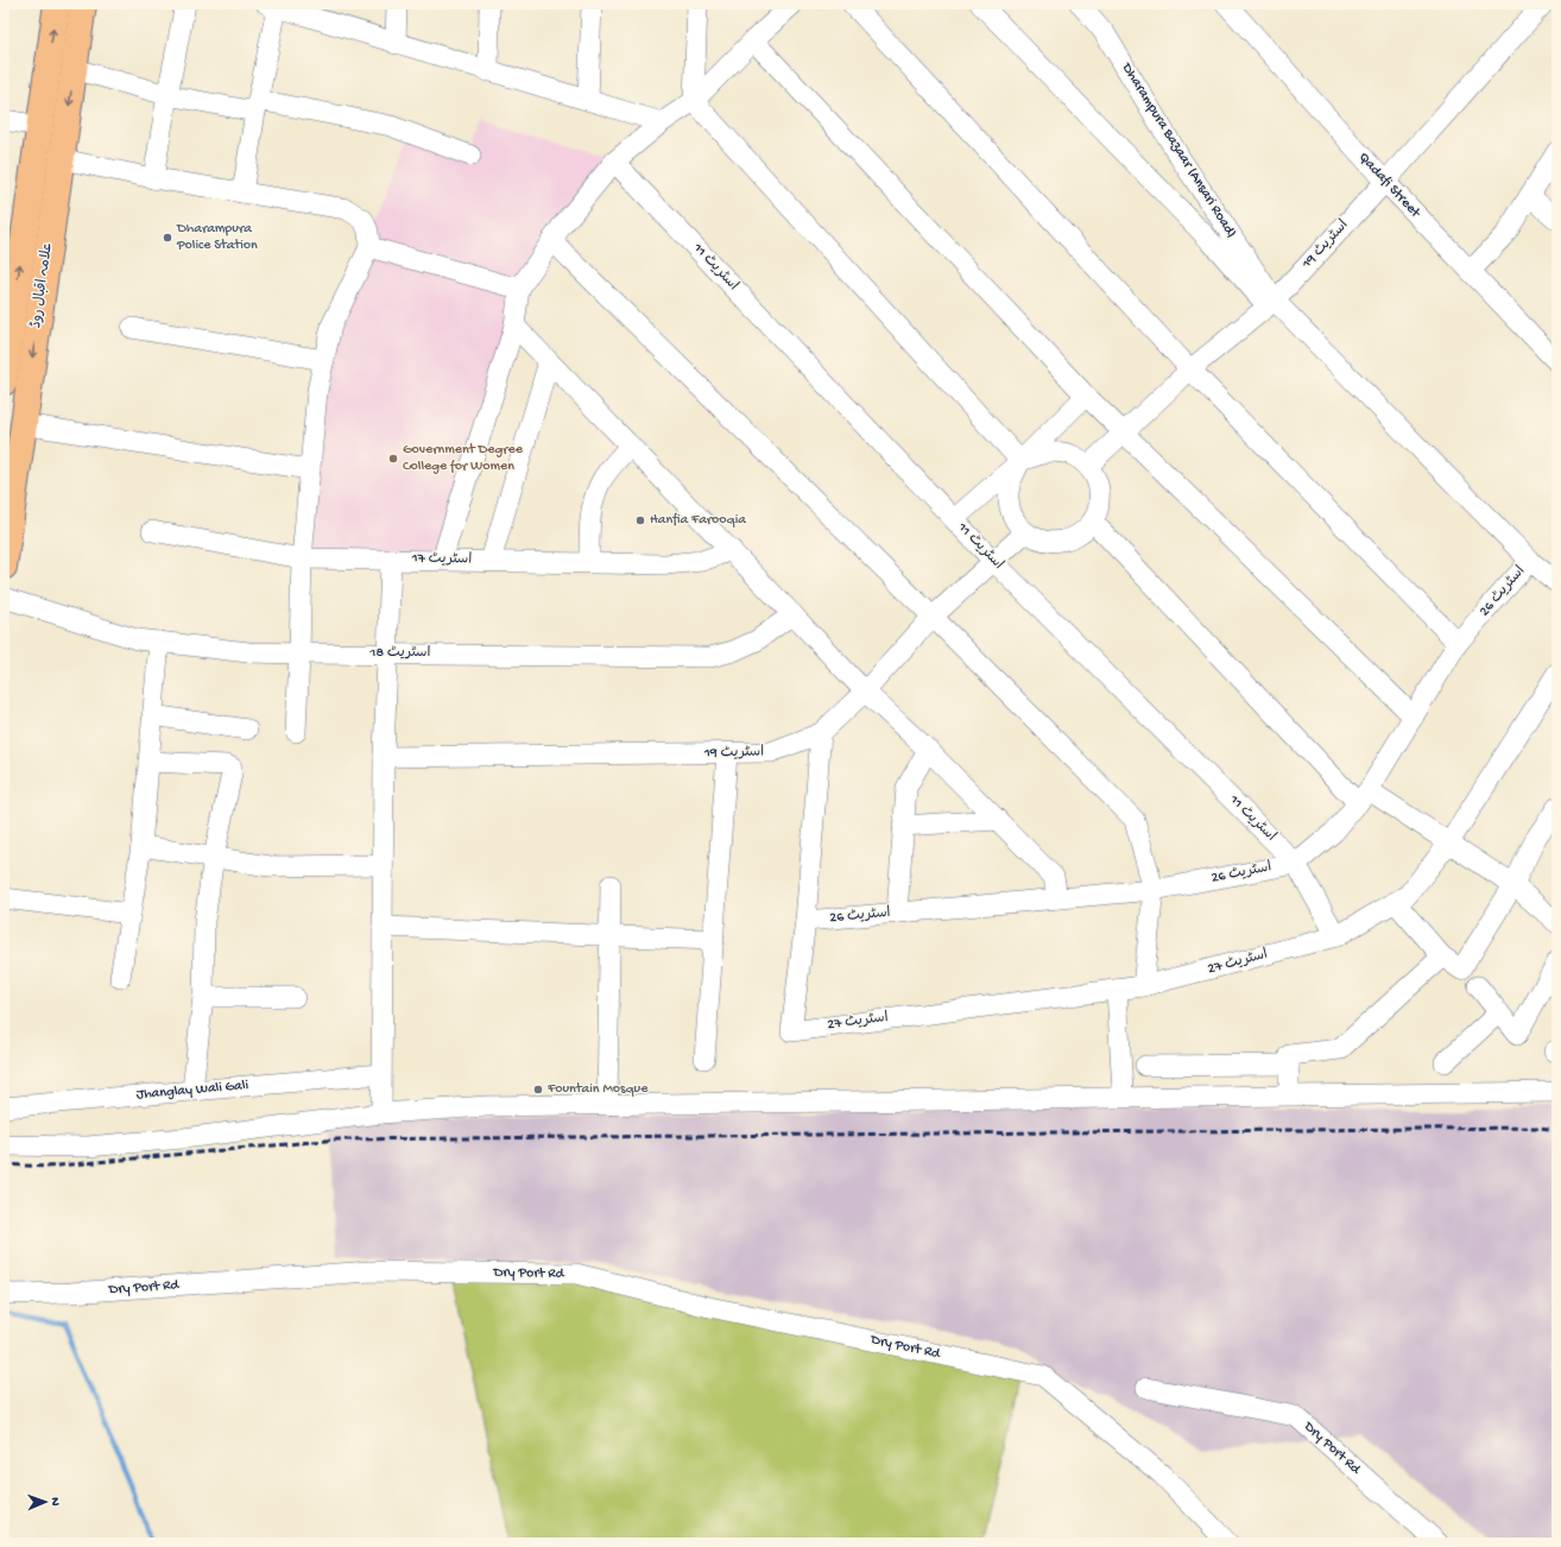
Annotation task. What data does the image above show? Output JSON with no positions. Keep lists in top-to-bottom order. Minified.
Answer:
{"streets":{"main road":["علامہ اقبال روڈ"],"street":["Dharampura Bazaar (Ansari Road)","Qadafi Street","اسٹریٹ 19","اسٹریٹ 11","اسٹریٹ 17","اسٹریٹ 26","اسٹریٹ 18","اسٹریٹ 27","Jhanglay Wali Gali","Dry Port Rd"]},"crossings":[["Dharampura Bazaar (Ansari Road)","اسٹریٹ 19"],["Qadafi Street","اسٹریٹ 19"],["اسٹریٹ 19","اسٹریٹ 11"],["اسٹریٹ 11","اسٹریٹ 26"],["اسٹریٹ 11","اسٹریٹ 27"],["اسٹریٹ 26","اسٹریٹ 27"]],"places":["Dharampura Police Station","Government Degree College for Women","Hanfia Farooqia","Fountain Mosque"],"north":"right"}
